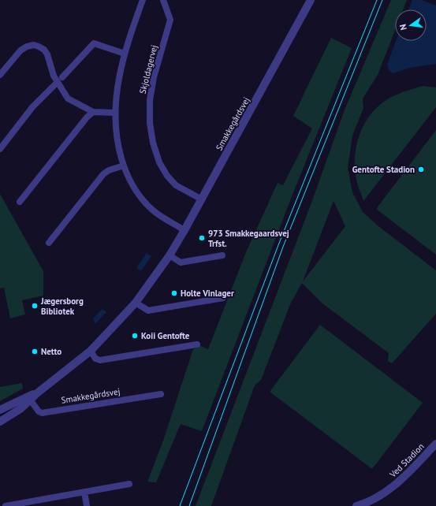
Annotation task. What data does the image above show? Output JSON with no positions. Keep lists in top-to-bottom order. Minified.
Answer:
{"streets":{"street":["Skjoldagervej","Smakkegårdsvej","Ved Stadion"]},"crossings":[["Skjoldagervej","Smakkegårdsvej"]],"places":["Gentofte Stadion","973 Smakkegaardsvej Trfst.","Holte Vinlager","Jægersborg Bibliotek","Koii Gentofte","Netto"],"north":"left"}
